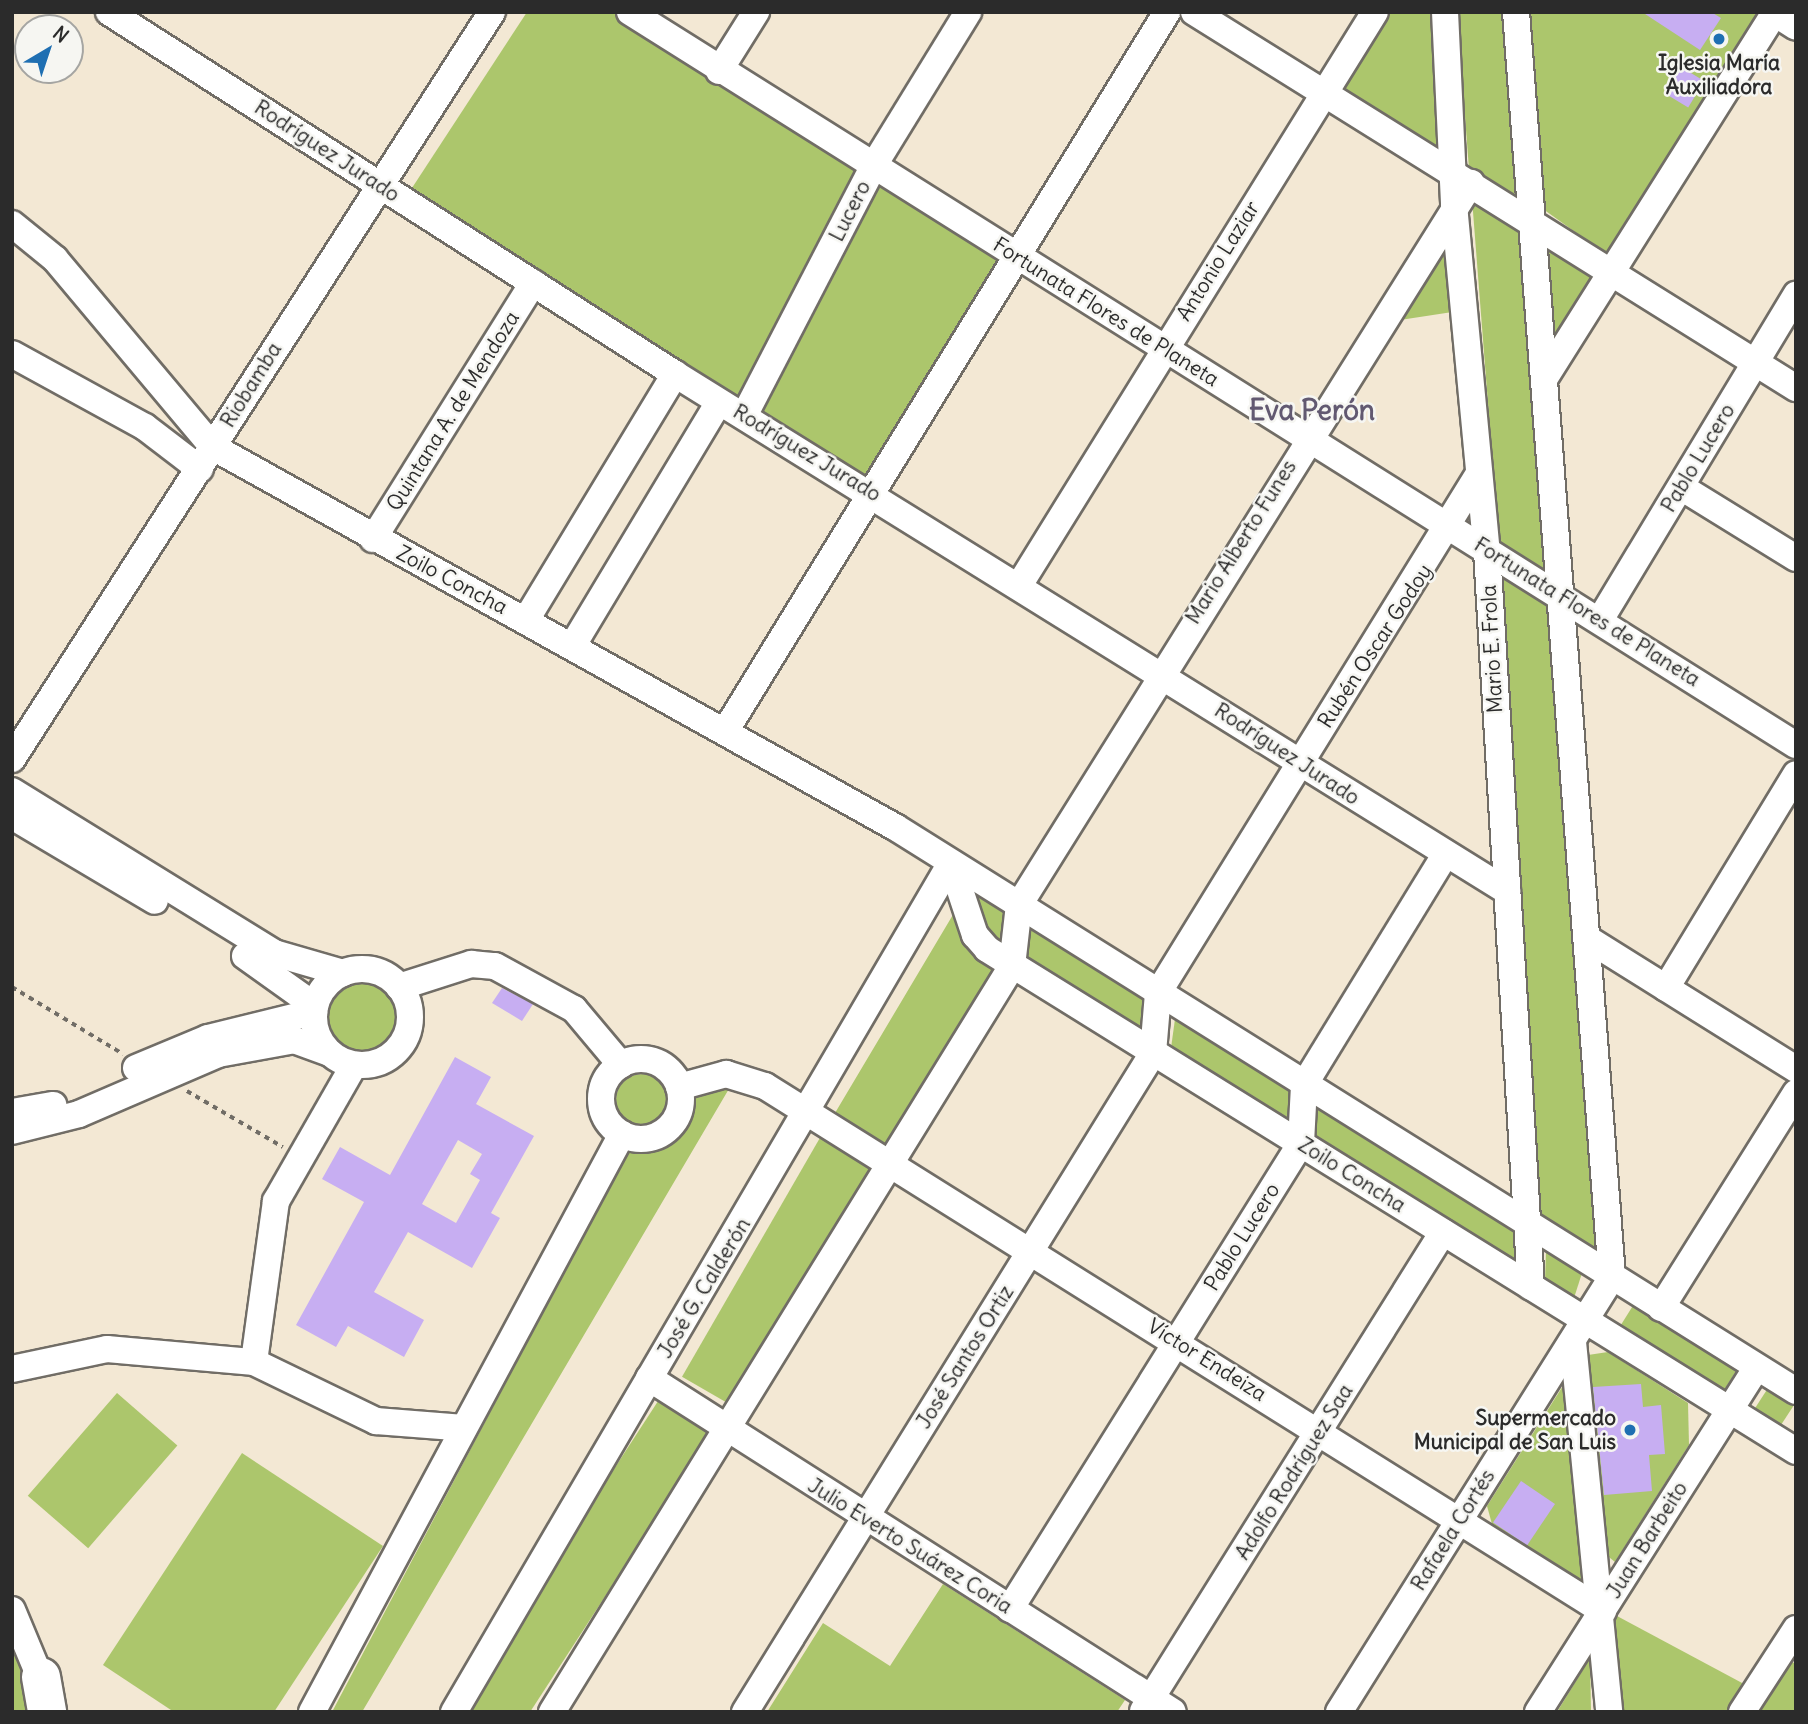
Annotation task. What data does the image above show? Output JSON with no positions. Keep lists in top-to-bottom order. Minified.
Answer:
{"streets":{"street":["Rodríguez Jurado","Lucero","Antonio Laziar","Fortunata Flores de Planeta","Riobamba","Quintana A. de Mendoza","Pablo Lucero","Mario Alberto Funes","Zoilo Concha","Rubén Oscar Godoy","Mario E. Frola","José G. Calderón","José Santos Ortiz","Víctor Endeiza","Adolfo Rodríguez Saa","Rafaela Cortés","Juan Barbeito","Julio Everto Suárez Coria"]},"crossings":[["Rodríguez Jurado","Lucero"],["Rodríguez Jurado","Antonio Laziar"],["Rodríguez Jurado","Riobamba"],["Rodríguez Jurado","Quintana A. de Mendoza"],["Rodríguez Jurado","Pablo Lucero"],["Rodríguez Jurado","Mario Alberto Funes"],["Rodríguez Jurado","Rubén Oscar Godoy"],["Rodríguez Jurado","Mario E. Frola"],["Lucero","Fortunata Flores de Planeta"],["Antonio Laziar","Fortunata Flores de Planeta"],["Fortunata Flores de Planeta","Pablo Lucero"],["Fortunata Flores de Planeta","Mario Alberto Funes"],["Fortunata Flores de Planeta","Rubén Oscar Godoy"],["Fortunata Flores de Planeta","Mario E. Frola"],["Riobamba","Zoilo Concha"],["Quintana A. de Mendoza","Zoilo Concha"],["Pablo Lucero","Zoilo Concha"],["Pablo Lucero","Víctor Endeiza"],["Pablo Lucero","Julio Everto Suárez Coria"],["Mario Alberto Funes","Zoilo Concha"],["Mario Alberto Funes","Mario E. Frola"],["Zoilo Concha","Rubén Oscar Godoy"],["Zoilo Concha","Mario E. Frola"],["Zoilo Concha","José G. Calderón"],["Zoilo Concha","José Santos Ortiz"],["Zoilo Concha","Adolfo Rodríguez Saa"],["Zoilo Concha","Rafaela Cortés"],["Zoilo Concha","Juan Barbeito"],["Rubén Oscar Godoy","Mario E. Frola"],["Rubén Oscar Godoy","José Santos Ortiz"],["José G. Calderón","Víctor Endeiza"],["José G. Calderón","Julio Everto Suárez Coria"],["José Santos Ortiz","Víctor Endeiza"],["José Santos Ortiz","Julio Everto Suárez Coria"],["Víctor Endeiza","Adolfo Rodríguez Saa"],["Víctor Endeiza","Rafaela Cortés"],["Víctor Endeiza","Juan Barbeito"],["Adolfo Rodríguez Saa","Julio Everto Suárez Coria"]],"districts":["Eva Perón"],"places":["Iglesia María Auxiliadora","Supermercado Municipal de San Luis"],"north":"top right"}
